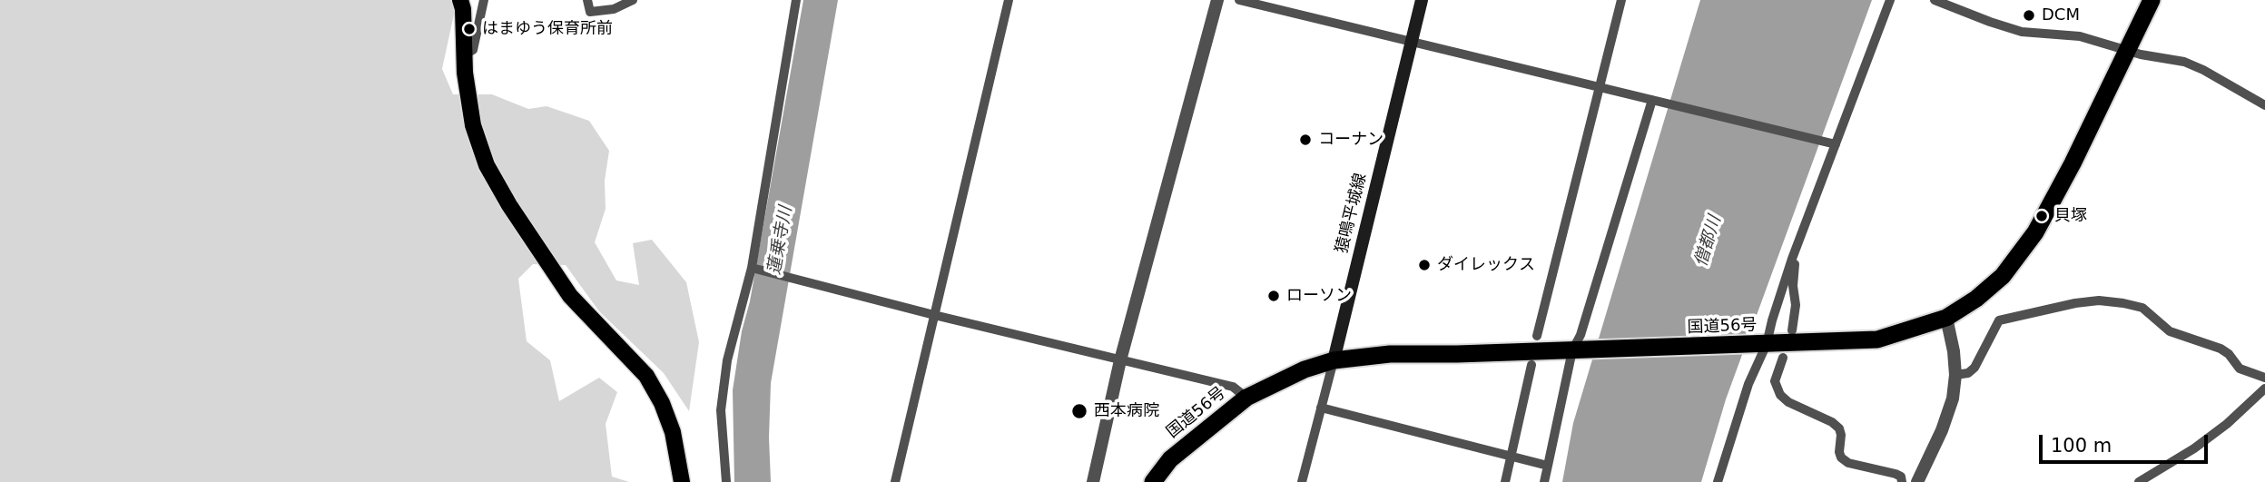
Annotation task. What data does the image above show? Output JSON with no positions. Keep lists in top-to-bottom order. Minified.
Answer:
{"streets":{"highway":["国道56号"],"main road":["猿鳴平城線"]},"crossings":[["猿鳴平城線","国道56号"]],"water":["蓮乗寺川","僧都川"],"places":["DCM","はまゆう保育所前","コーナン","貝塚","ダイレックス","ローソン","西本病院"],"scale_bar":"100 m"}
